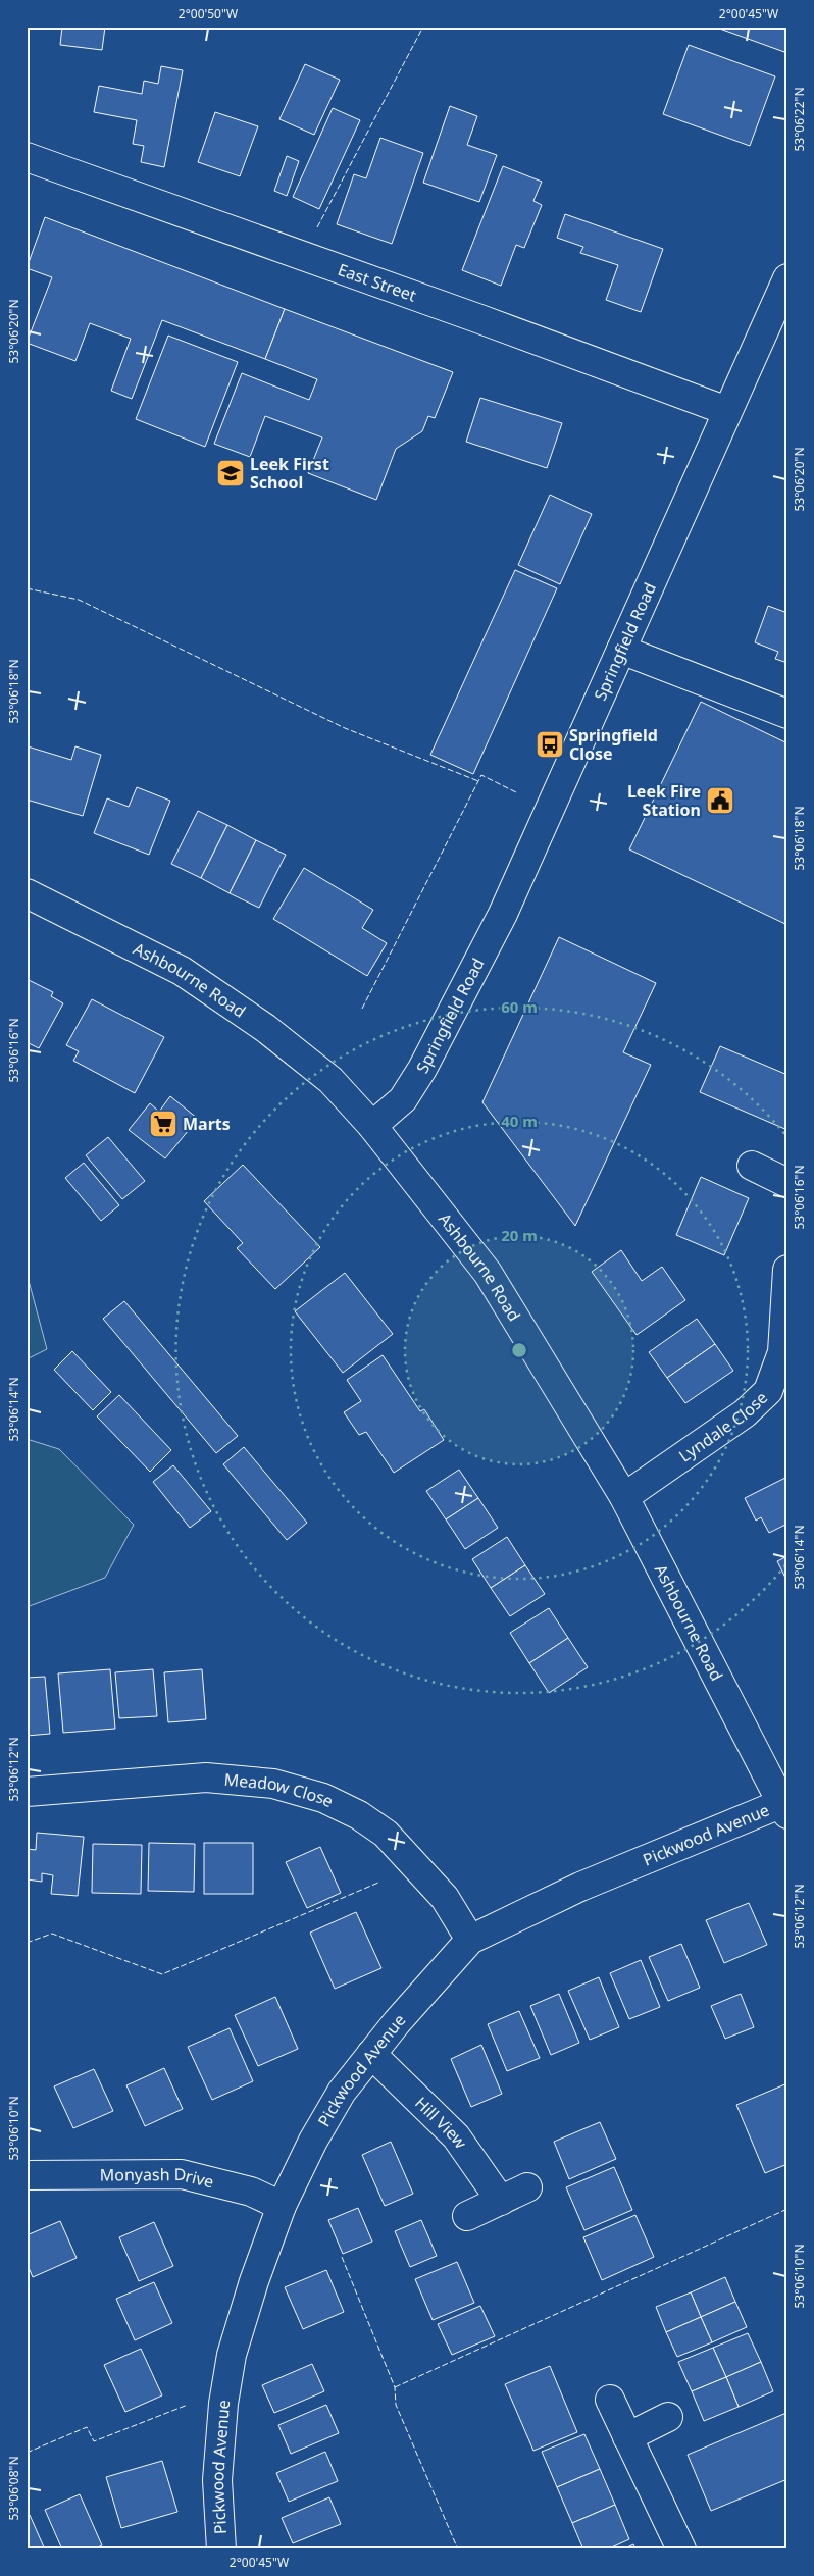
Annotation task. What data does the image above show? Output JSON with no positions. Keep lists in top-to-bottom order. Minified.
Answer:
{"streets":{"main road":["East Street","Springfield Road","Ashbourne Road","Lyndale Close","Meadow Close","Pickwood Avenue","Hill View","Monyash Drive"]},"crossings":[["East Street","Springfield Road"],["Springfield Road","Ashbourne Road"],["Ashbourne Road","Lyndale Close"],["Ashbourne Road","Pickwood Avenue"],["Meadow Close","Pickwood Avenue"],["Pickwood Avenue","Hill View"],["Pickwood Avenue","Monyash Drive"]],"places":{"school or university":["Leek First School"],"bus stop":["Springfield Close"],"public building":["Leek Fire Station"],"supermarket":["Marts"]},"coordinates":["2°00'50\"W","2°00'45\"W","53°06'22\"N","53°06'20\"N","53°06'18\"N","53°06'16\"N","53°06'14\"N","53°06'12\"N","53°06'10\"N","53°06'08\"N"],"rings":["60 m","40 m","20 m"]}
